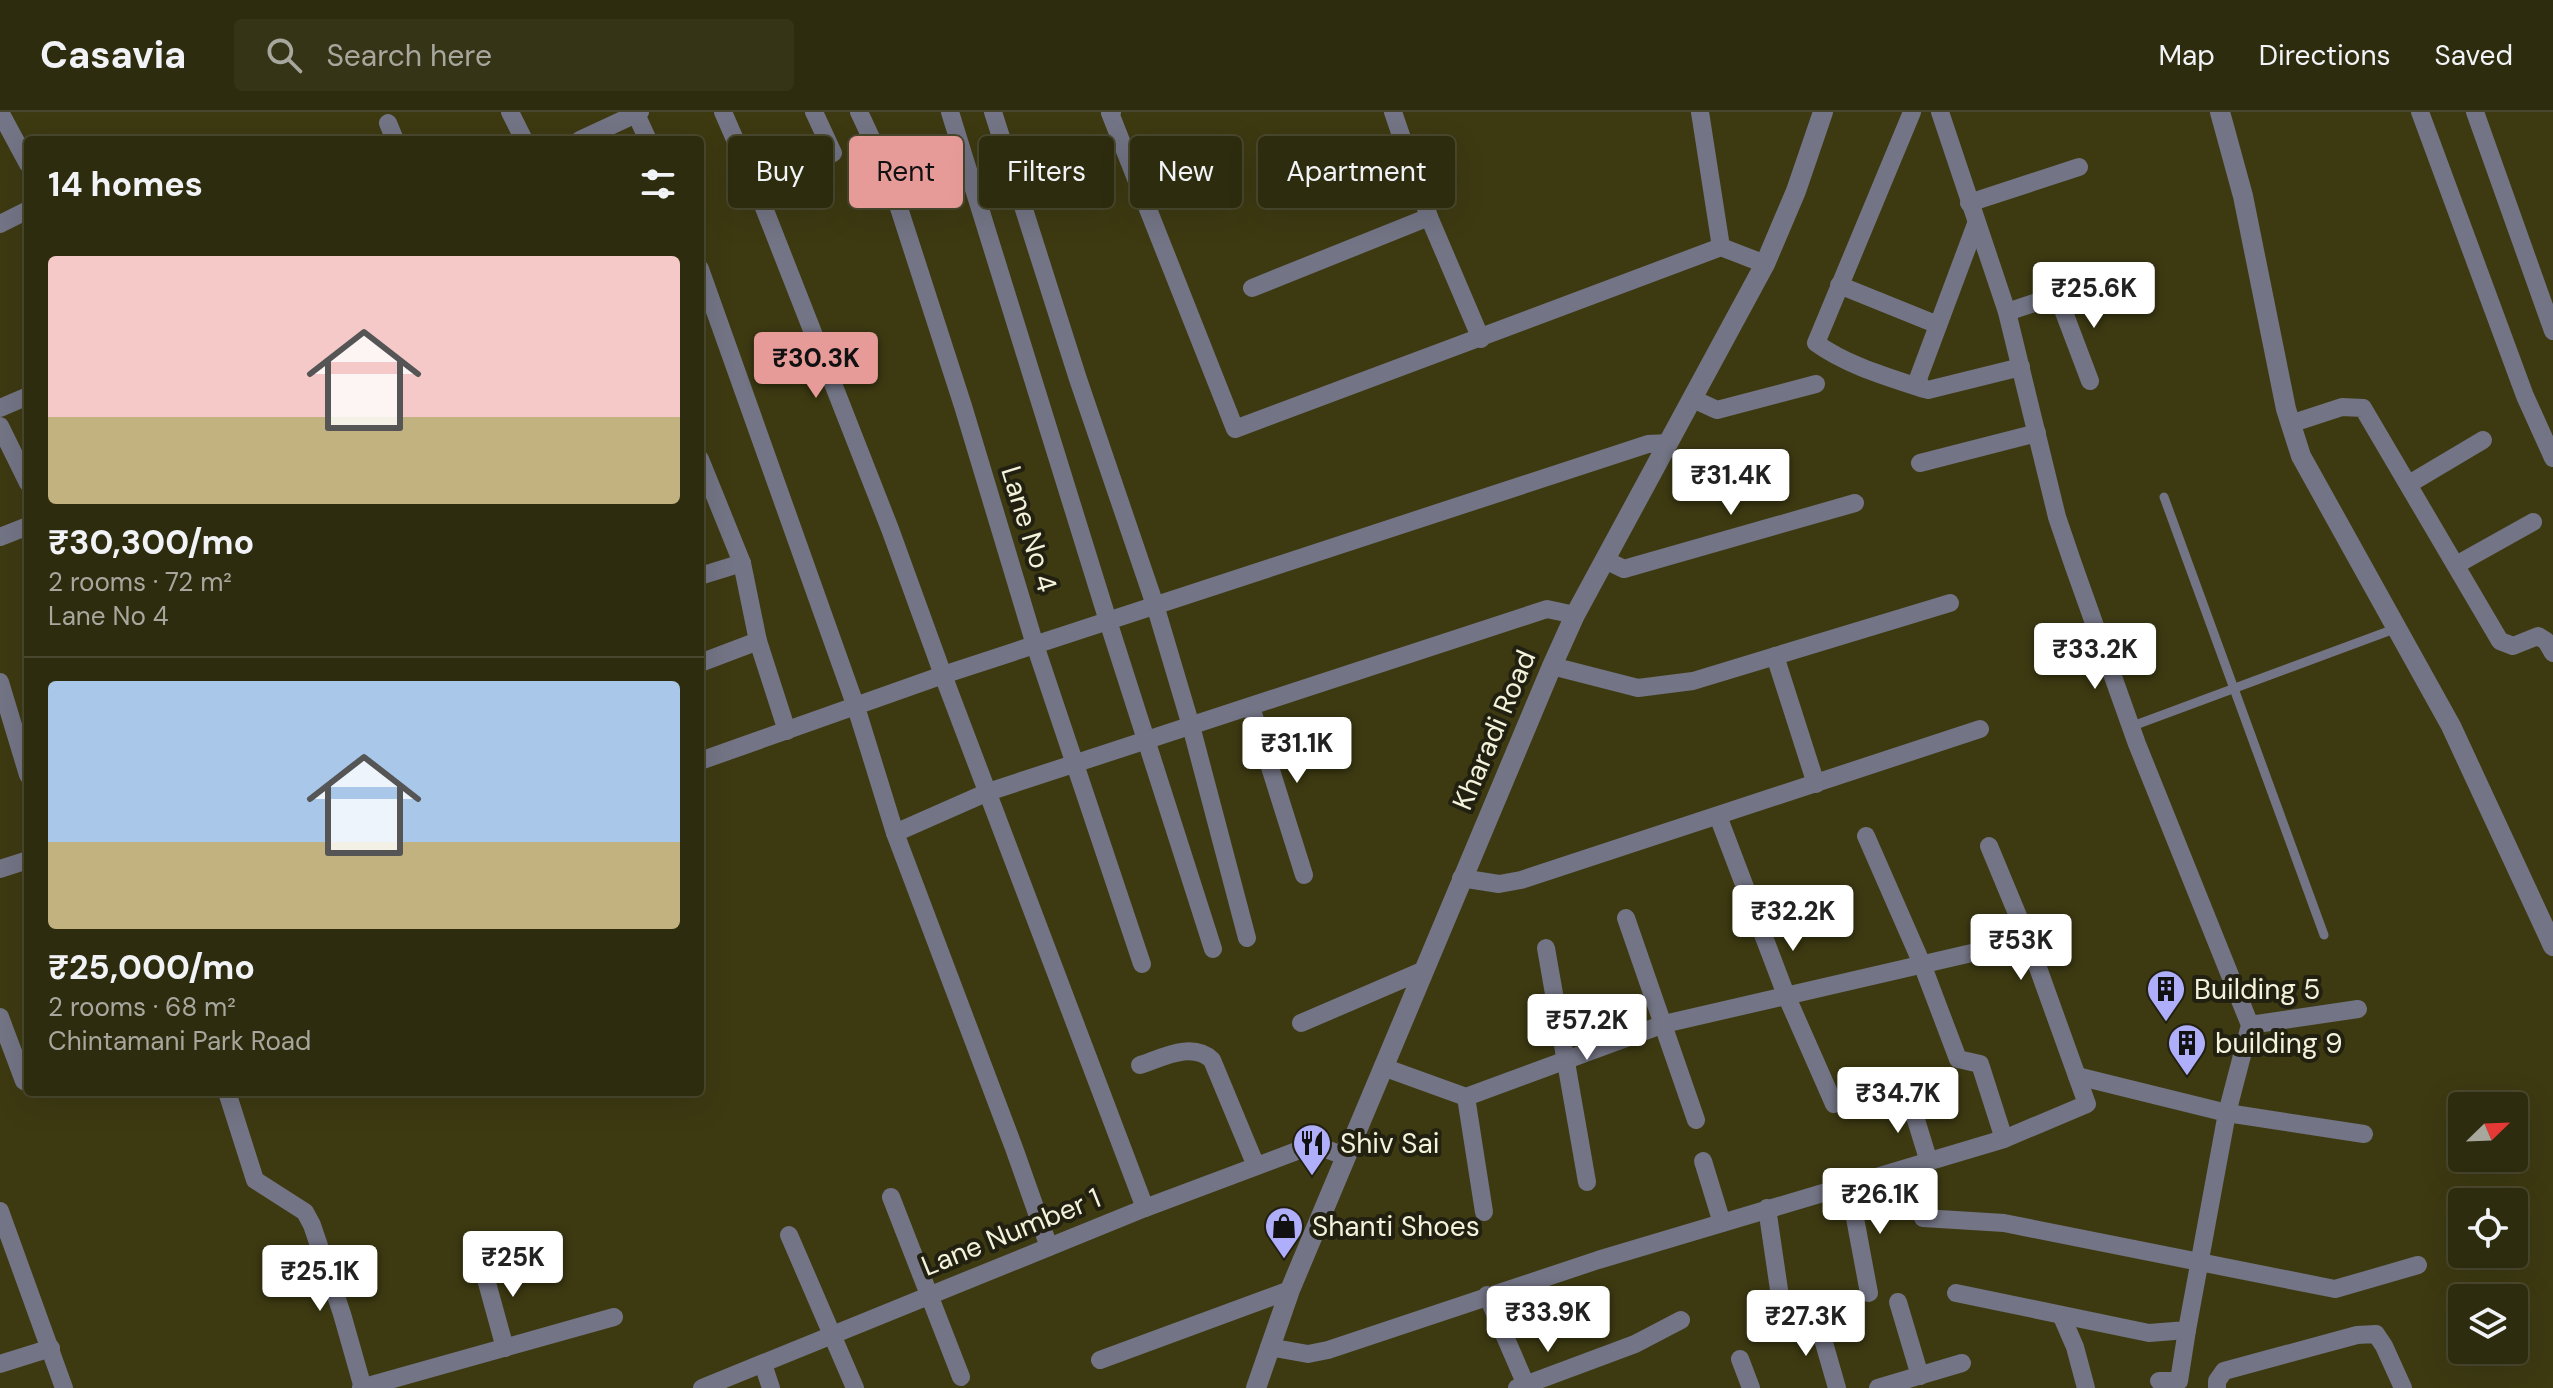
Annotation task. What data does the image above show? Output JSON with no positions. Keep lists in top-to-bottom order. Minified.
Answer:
{"streets":{"street":["Lane No 4","Kharadi Road","Lane Number 1"]},"crossings":[["Kharadi Road","Lane Number 1"]],"places":{"building":["Building 5","building 9"],"restaurant":["Shiv Sai"],"shop":["Shanti Shoes"]},"north":"top right","page":{"header":"Casavia","search":"Search here","nav":["Map","Directions","Saved"],"chip":["Buy","Rent","Filters","New","Apartment"],"heading":"14 homes","list":[{"name":"₹30,300/mo","note":"2 rooms · 72 m² · Lane No 4"},{"name":"₹25,000/mo","note":"2 rooms · 68 m² · Chintamani Park Road"}],"price":["₹25.6K","₹30.3K","₹31.4K","₹33.2K","₹31.1K","₹32.2K","₹53K","₹57.2K","₹34.7K","₹26.1K","₹25K","₹25.1K","₹33.9K","₹27.3K"]}}
